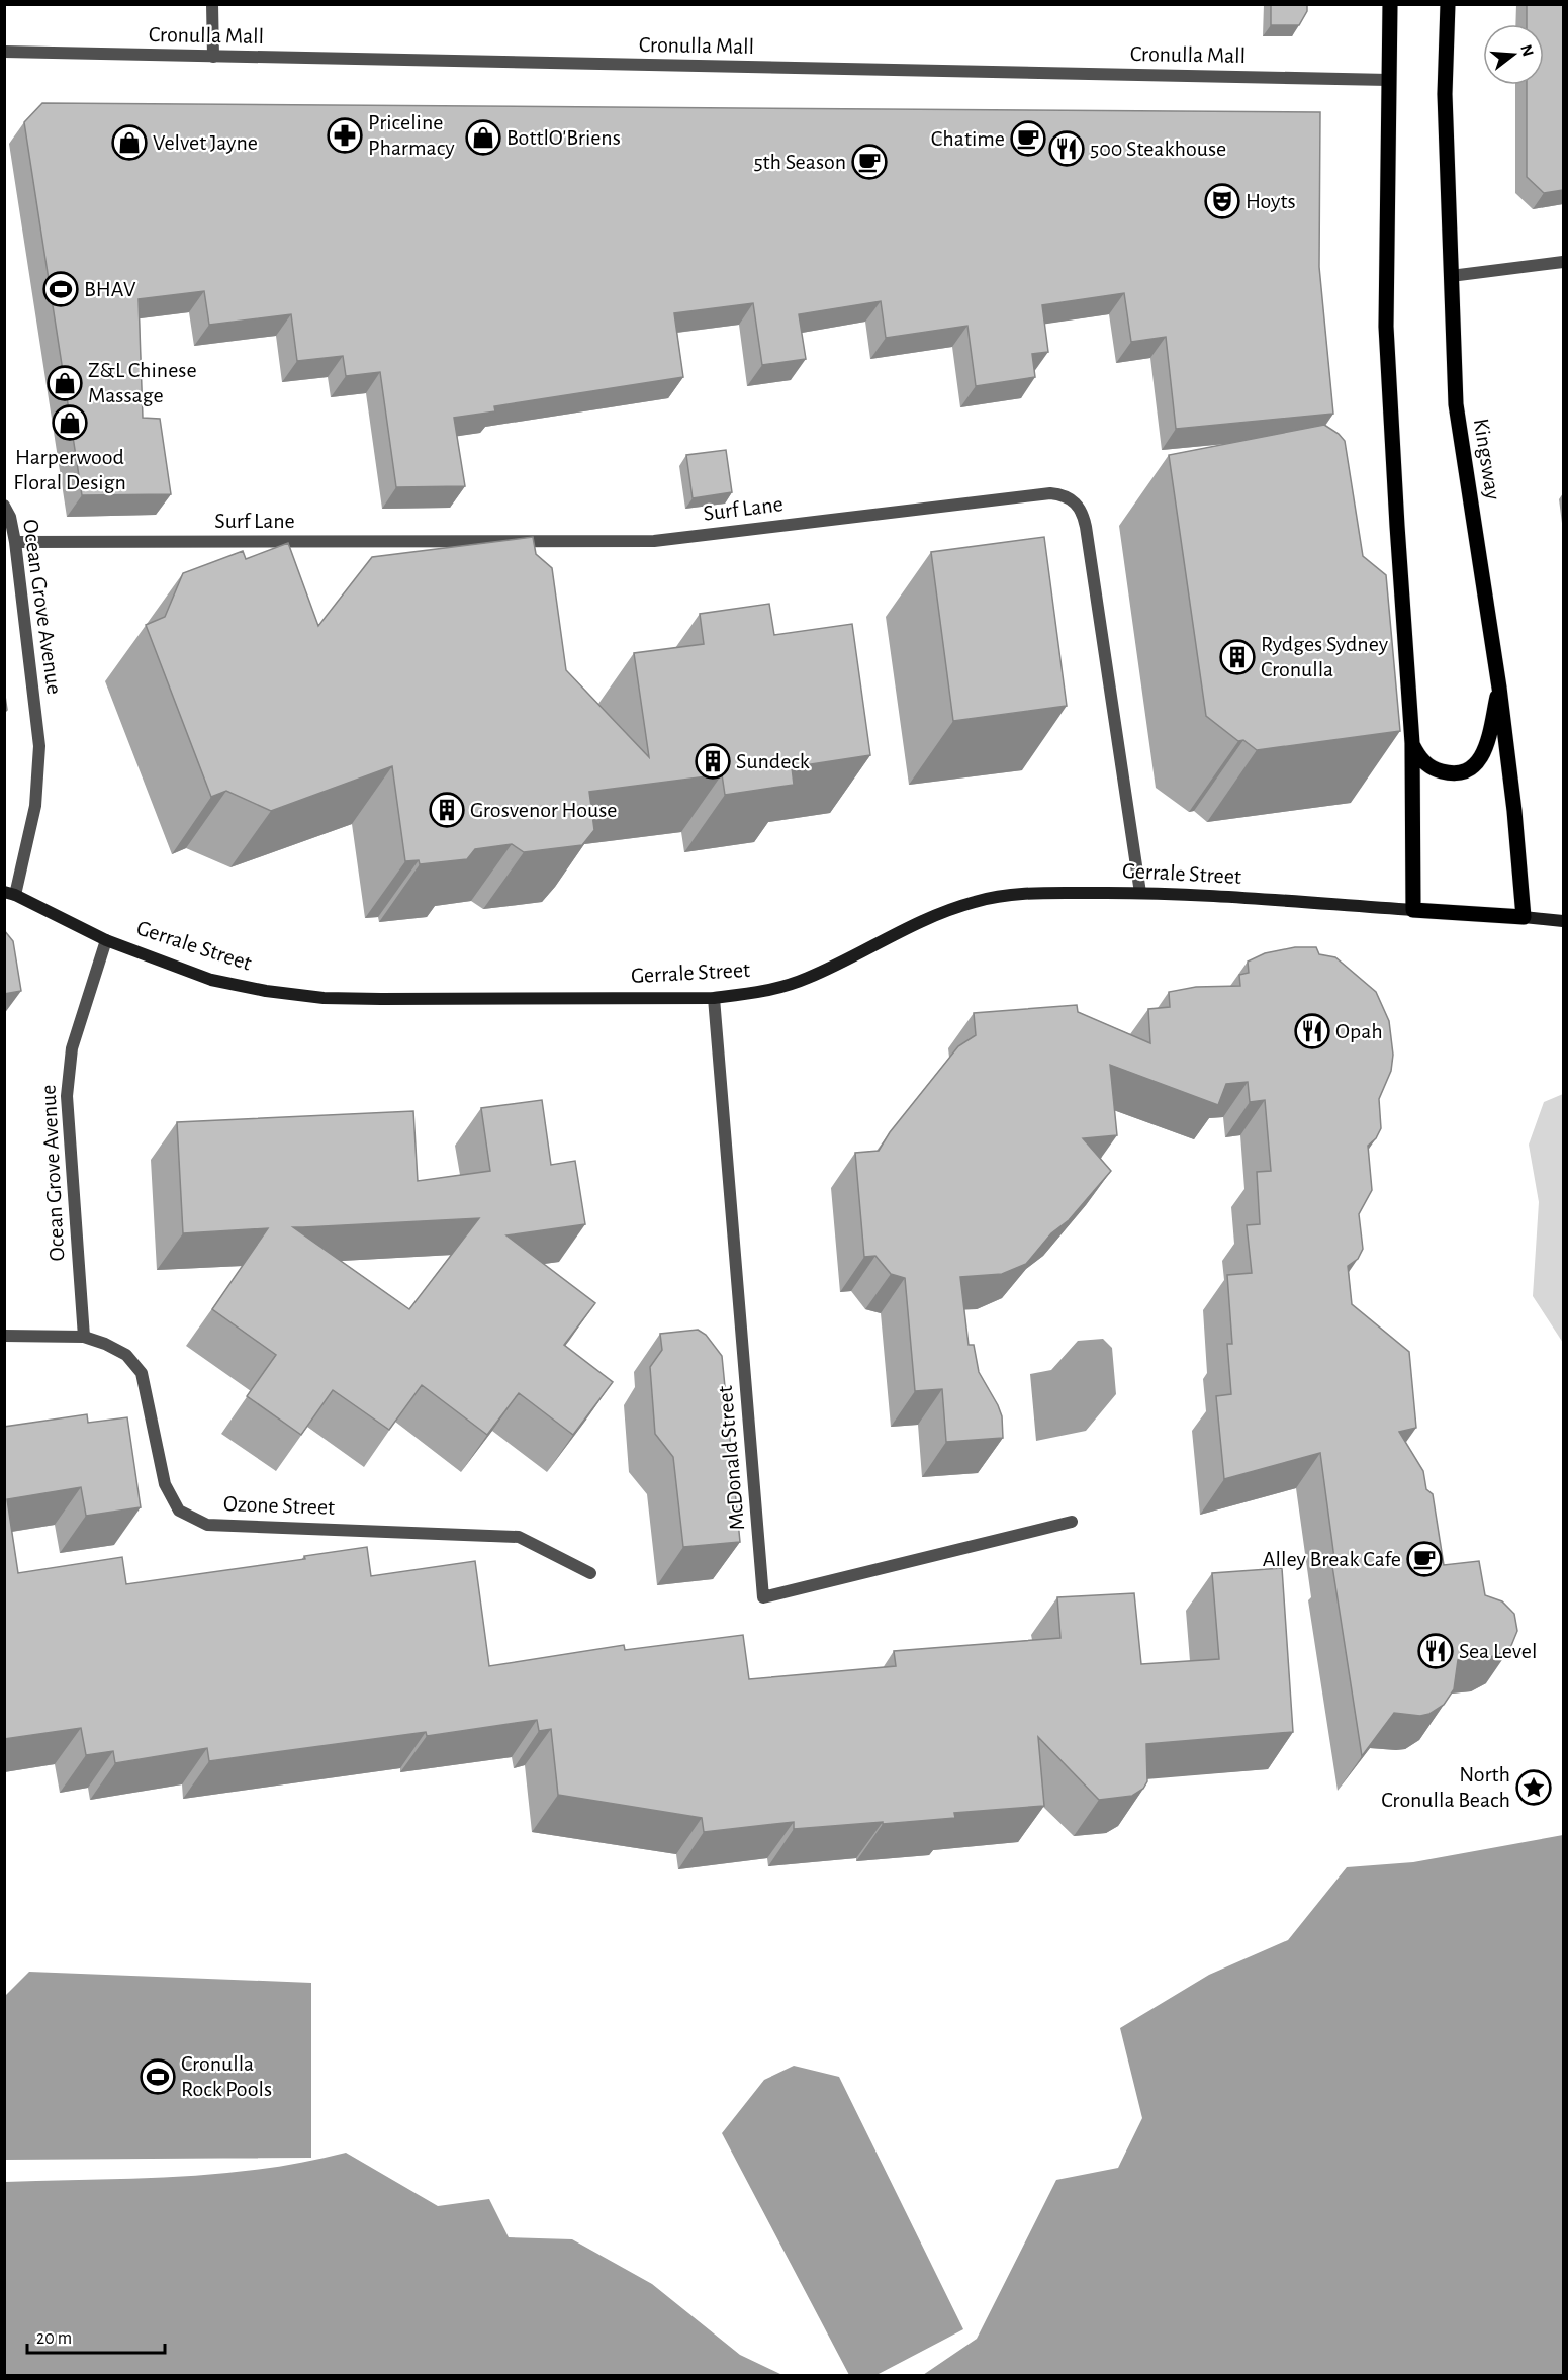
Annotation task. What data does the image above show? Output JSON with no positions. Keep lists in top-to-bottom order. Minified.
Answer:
{"streets":{"main road":["Kingsway","Gerrale Street"],"street":["Cronulla Mall","Surf Lane","Ocean Grove Avenue","McDonald Street","Ozone Street"]},"crossings":[["Kingsway","Gerrale Street"],["Surf Lane","Ocean Grove Avenue"],["Surf Lane","Gerrale Street"],["Ocean Grove Avenue","Gerrale Street"],["Ocean Grove Avenue","Ozone Street"],["Gerrale Street","McDonald Street"]],"places":{"pharmacy":["Priceline Pharmacy"],"shop":["BottlO'Briens","Velvet Jayne","Z&L Chinese Massage","Harperwood Floral Design"],"cafe":["Chatime","5th Season","Alley Break Cafe"],"restaurant":["500 Steakhouse","Opah","Sea Level"],"theatre":["Hoyts"],"sports":["BHAV","Cronulla Rock Pools"],"building":["Rydges Sydney Cronulla","Sundeck","Grosvenor House"],"place":["North Cronulla Beach"]},"scale_bar":"20 m","north":"right"}
